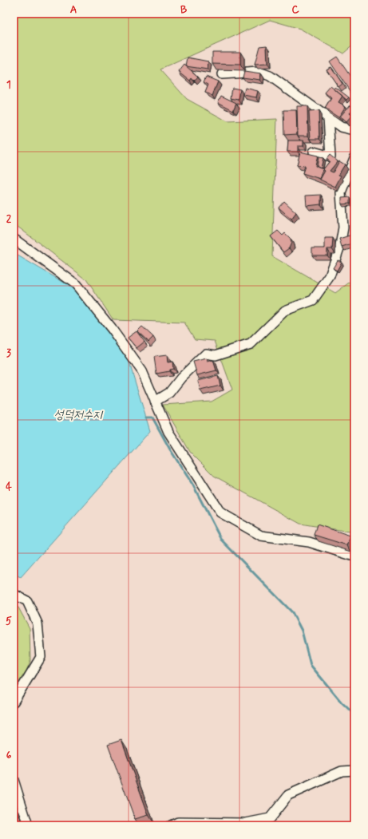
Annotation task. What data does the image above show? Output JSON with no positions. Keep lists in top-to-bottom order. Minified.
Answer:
{"water":["성덕저수지"],"grid":{"columns":["A","B","C"],"rows":["1","2","3","4","5","6"]}}
